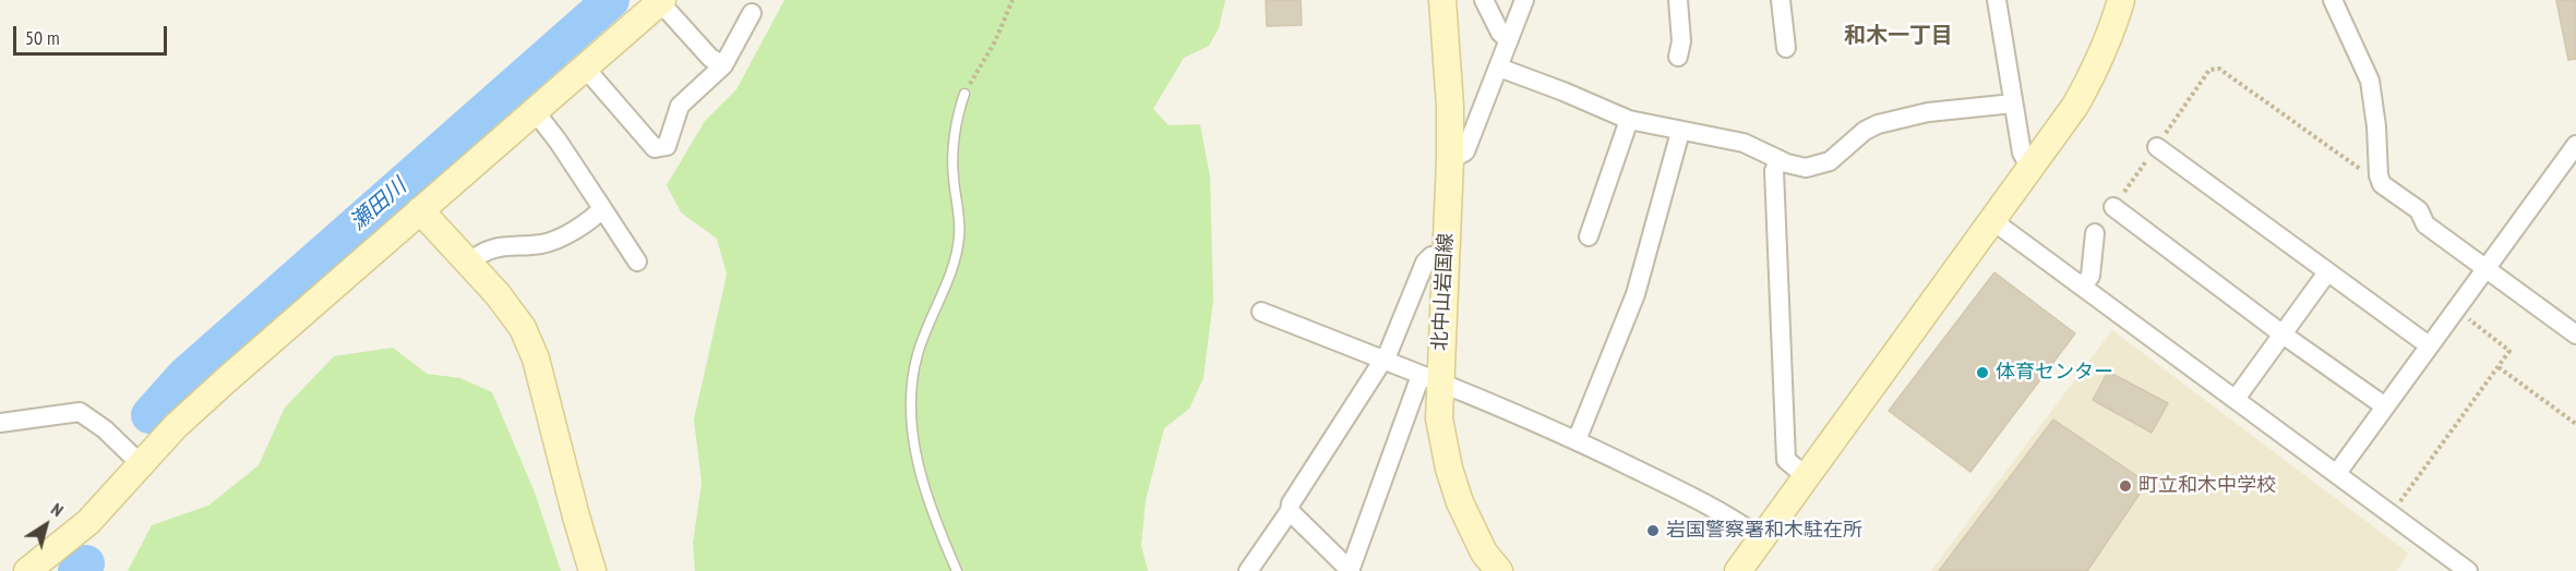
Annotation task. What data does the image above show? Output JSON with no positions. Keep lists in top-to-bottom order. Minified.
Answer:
{"streets":{"street":["北中山岩国線"]},"districts":["和木一丁目"],"water":["瀬田川"],"places":["体育センター","町立和木中学校","岩国警察署和木駐在所"],"scale_bar":"50 m","north":"top right"}
